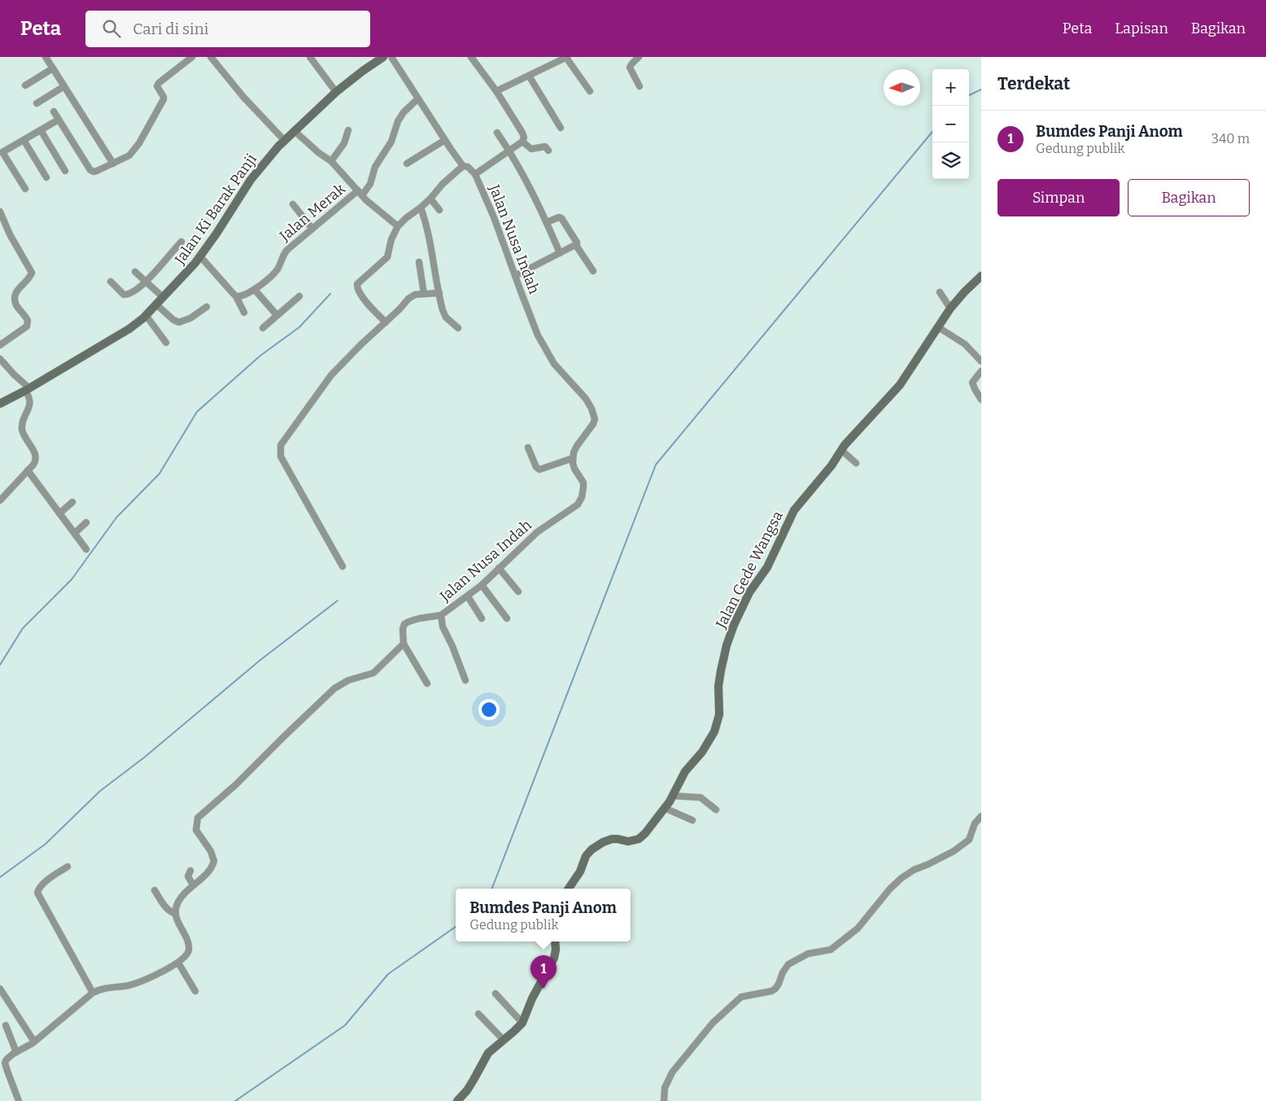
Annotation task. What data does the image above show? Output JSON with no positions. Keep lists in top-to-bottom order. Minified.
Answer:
{"streets":{"street":["Jalan Ki Barak Panji","Jalan Merak","Jalan Nusa Indah","Jalan Gede Wangsa"]},"north":"left","page":{"header":"Peta","search":"Cari di sini","nav":["Peta","Lapisan","Bagikan"],"heading":"Terdekat","map_buttons":["+","−"],"list":[{"mark":"1","name":"Bumdes Panji Anom","note":"Gedung publik","value":"340 m"}],"buttons":["Simpan","Bagikan"],"popup":["Bumdes Panji Anom","Gedung publik"],"pins":"1"}}
